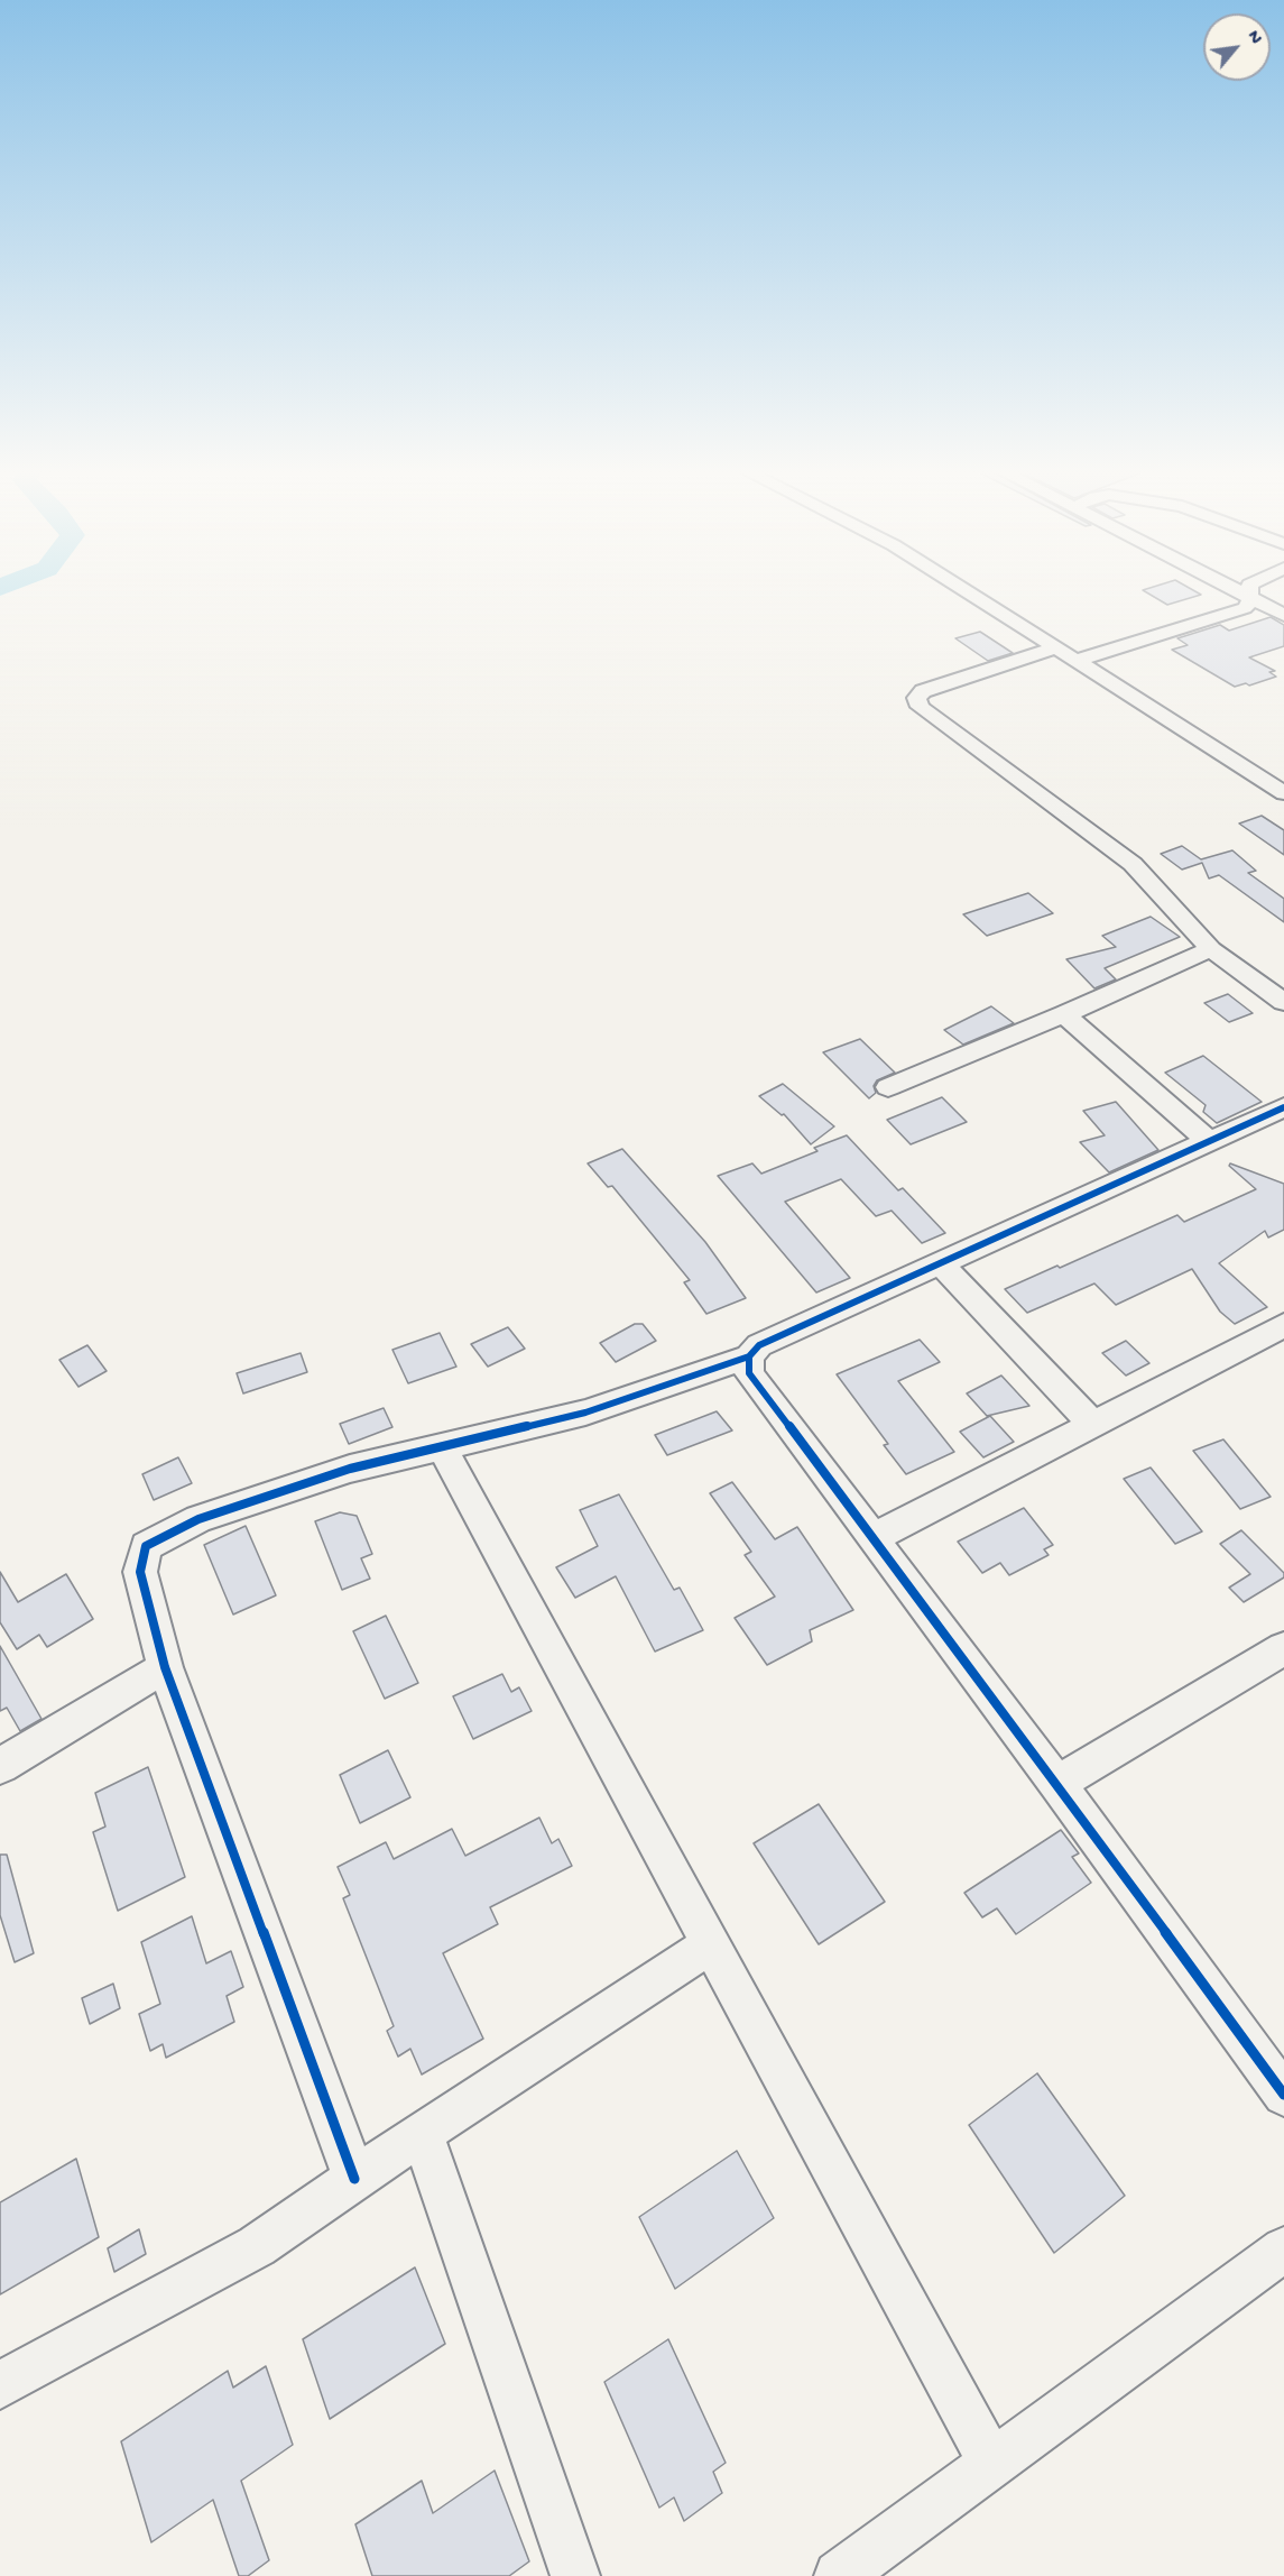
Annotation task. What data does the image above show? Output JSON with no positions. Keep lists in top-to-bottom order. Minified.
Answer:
{"north":"top right"}
